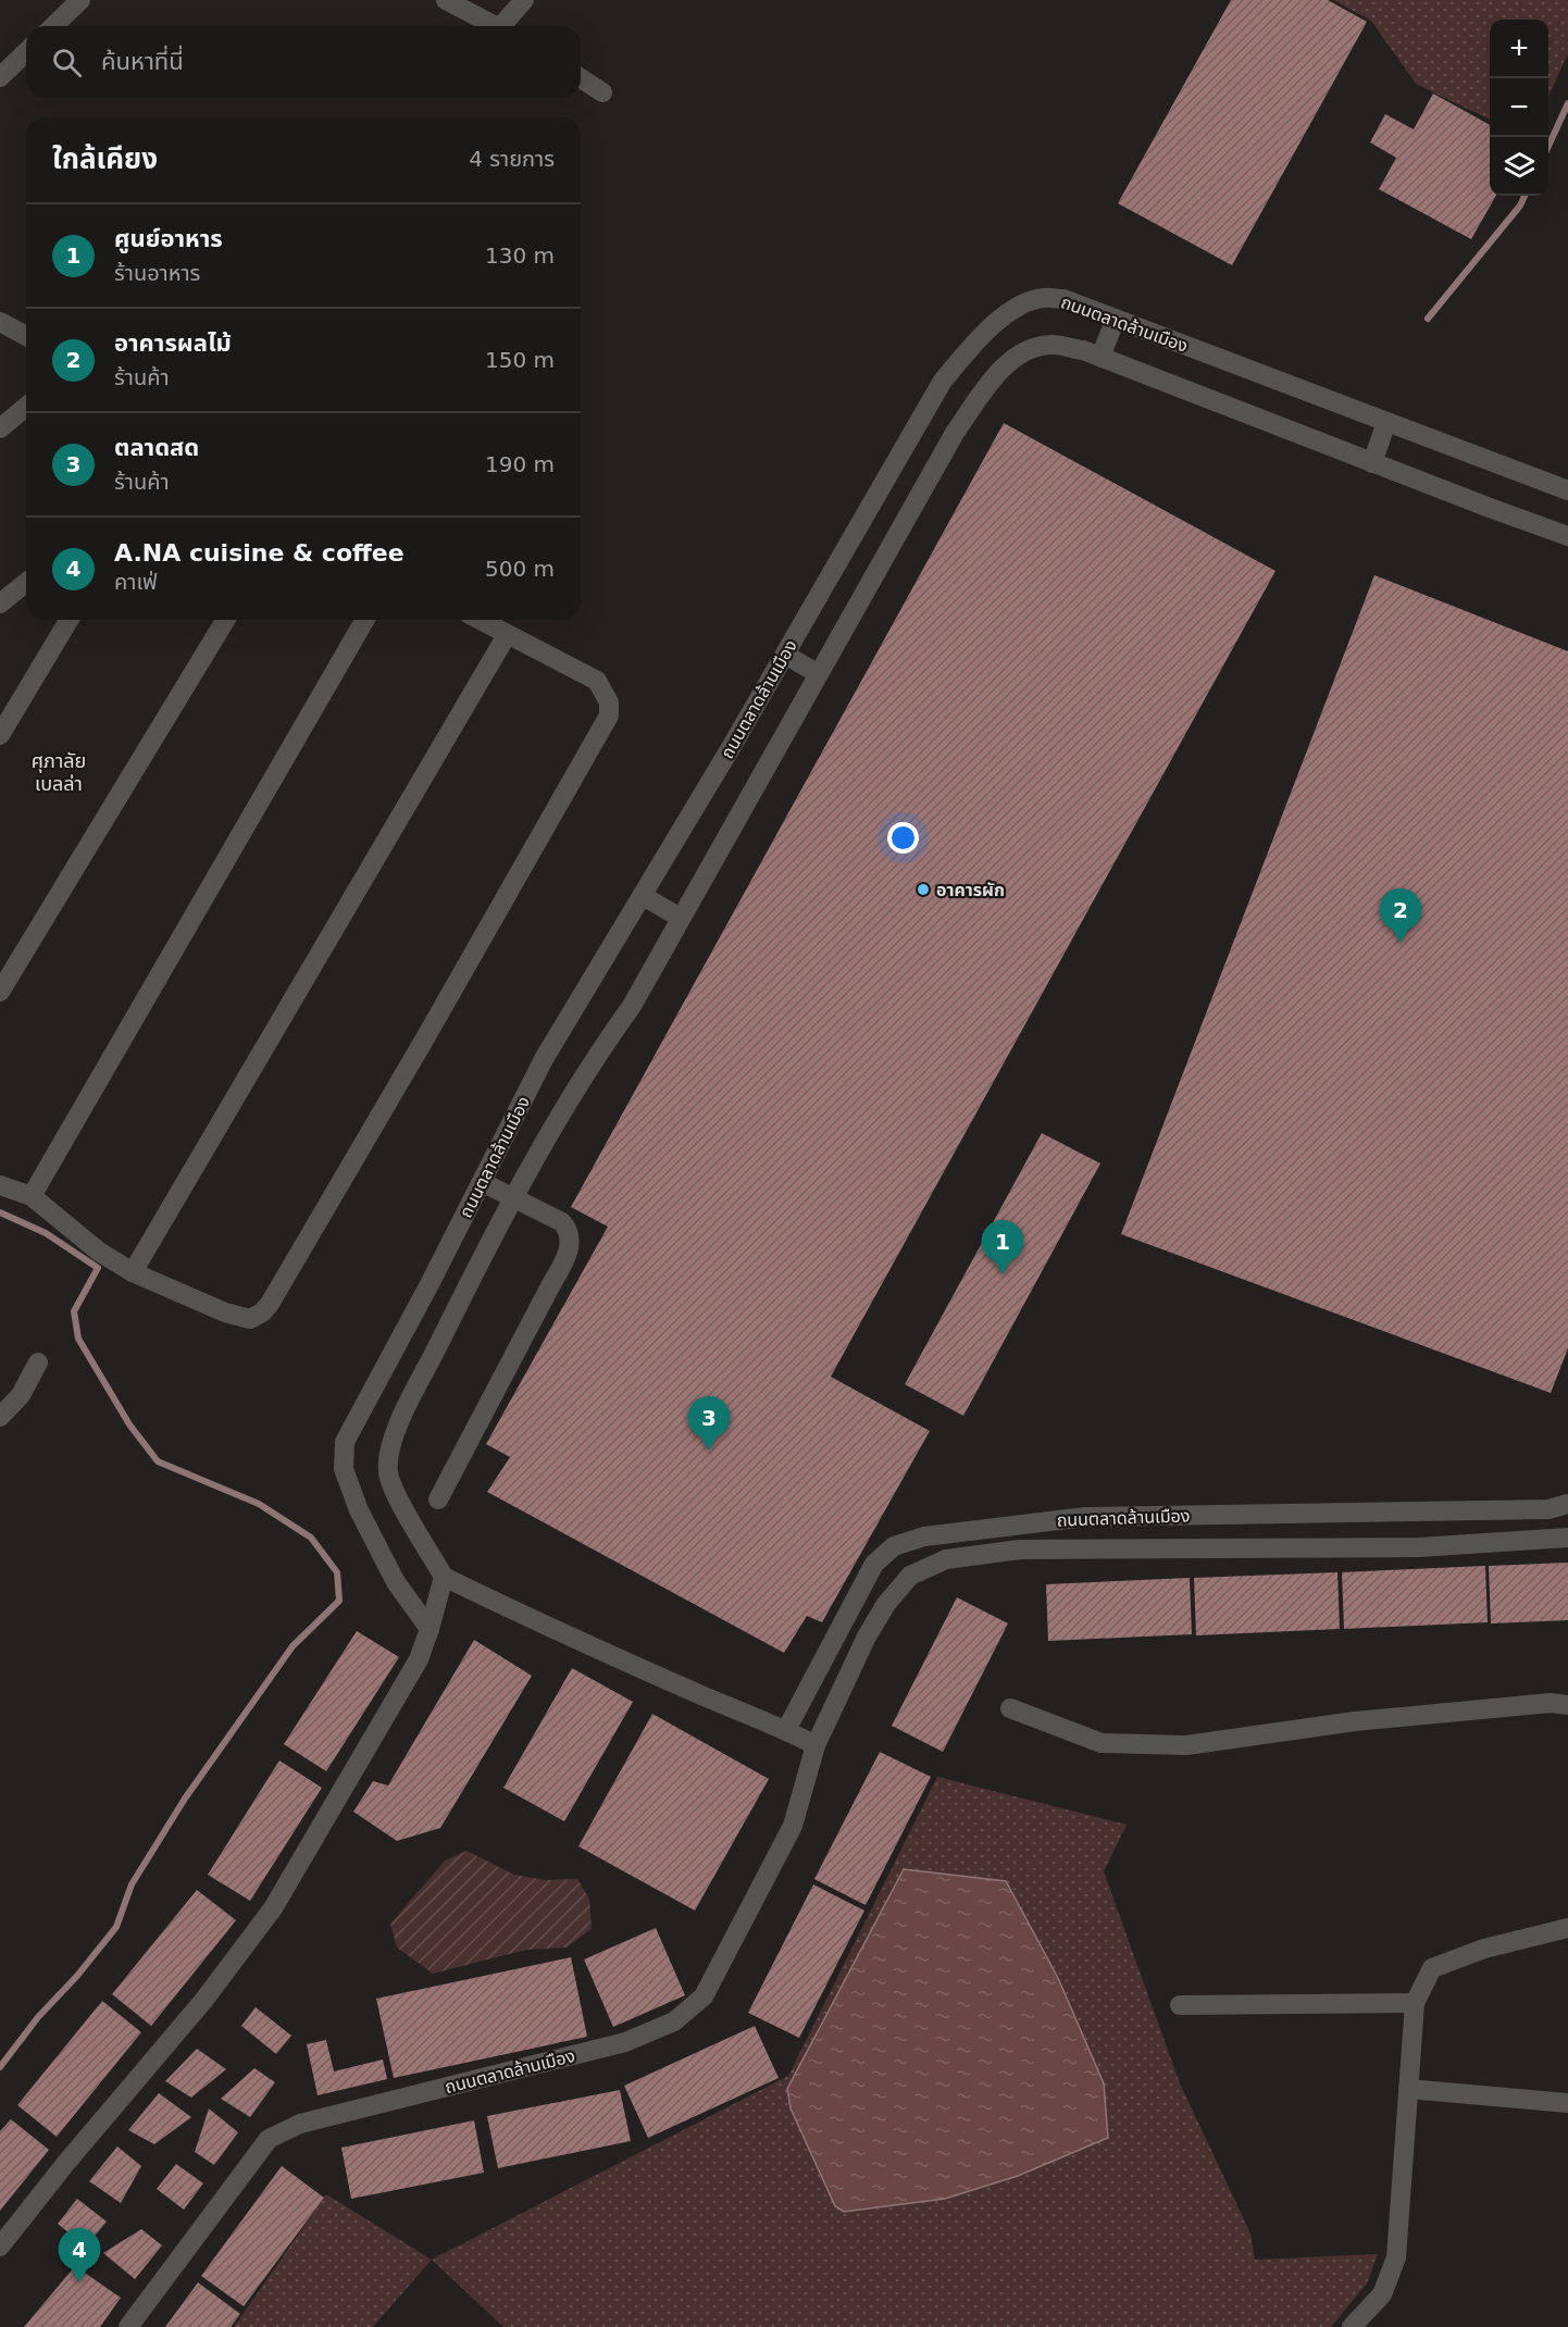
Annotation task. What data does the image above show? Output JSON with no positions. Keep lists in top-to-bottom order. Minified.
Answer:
{"streets":{"street":["ถนนตลาดล้านเมือง"]},"districts":["ศุภาลัย เบลล่า"],"places":["อาคารผัก"],"page":{"map_buttons":["+","−"],"search":"ค้นหาที่นี่","heading":["ใกล้เคียง","4 รายการ"],"list":[{"mark":"1","name":"ศูนย์อาหาร","note":"ร้านอาหาร","value":"130 m"},{"mark":"2","name":"อาคารผลไม้","note":"ร้านค้า","value":"150 m"},{"mark":"3","name":"ตลาดสด","note":"ร้านค้า","value":"190 m"},{"mark":"4","name":"A.NA cuisine & coffee","note":"คาเฟ่","value":"500 m"}],"pins":["2","1","3","4"]}}
